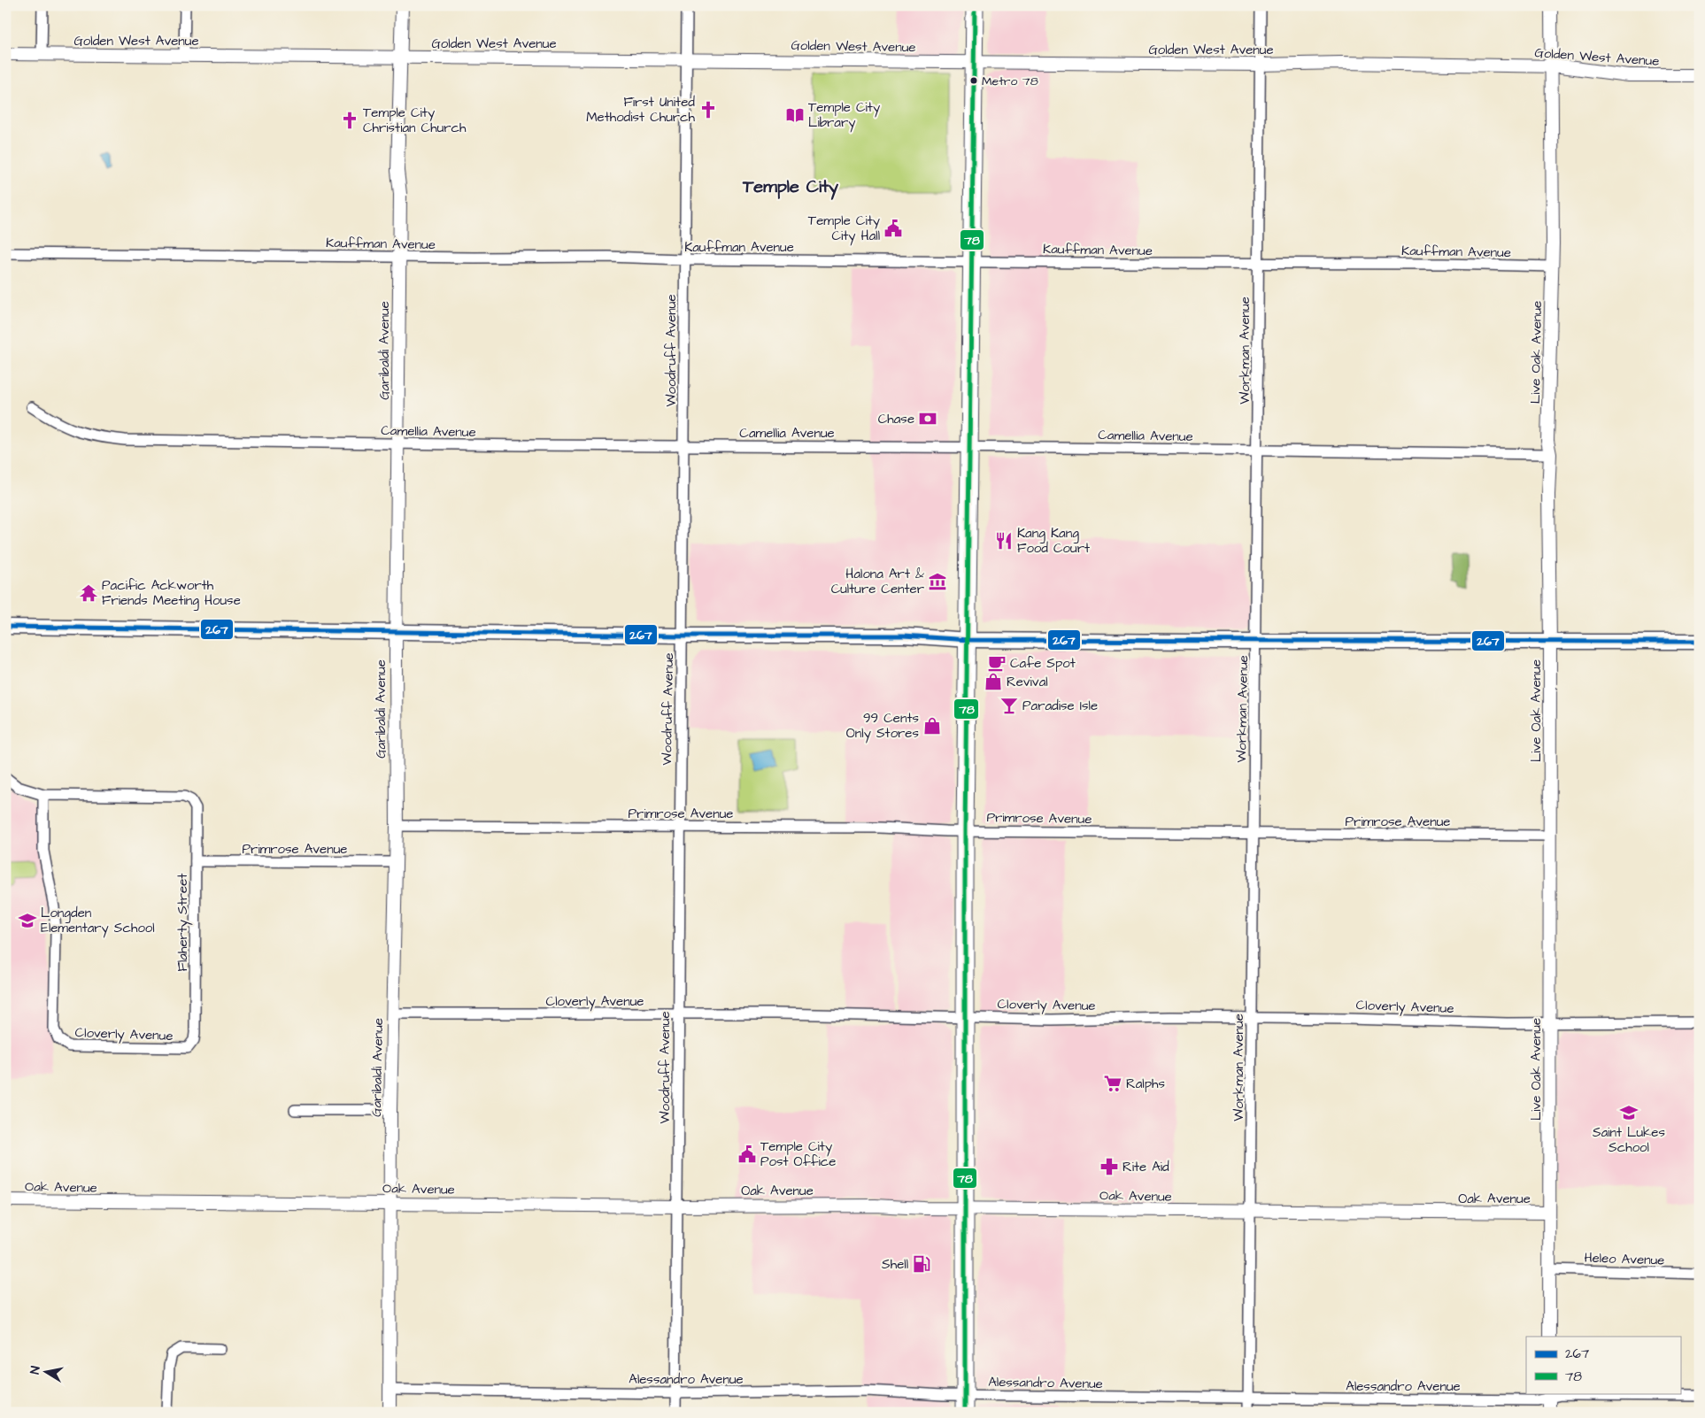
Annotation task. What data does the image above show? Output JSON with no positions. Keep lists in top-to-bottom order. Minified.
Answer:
{"streets":{"street":["Golden West Avenue","Kauffman Avenue","Garibaldi Avenue","Woodruff Avenue","Workman Avenue","Live Oak Avenue","Camellia Avenue","Primrose Avenue","Flaherty Street","Cloverly Avenue","Oak Avenue","Heleo Avenue","Alessandro Avenue"]},"crossings":[["Golden West Avenue","Garibaldi Avenue"],["Golden West Avenue","Woodruff Avenue"],["Golden West Avenue","Workman Avenue"],["Golden West Avenue","Live Oak Avenue"],["Kauffman Avenue","Garibaldi Avenue"],["Kauffman Avenue","Woodruff Avenue"],["Kauffman Avenue","Workman Avenue"],["Kauffman Avenue","Live Oak Avenue"],["Garibaldi Avenue","Camellia Avenue"],["Garibaldi Avenue","Primrose Avenue"],["Garibaldi Avenue","Cloverly Avenue"],["Garibaldi Avenue","Oak Avenue"],["Garibaldi Avenue","Alessandro Avenue"],["Woodruff Avenue","Camellia Avenue"],["Woodruff Avenue","Primrose Avenue"],["Woodruff Avenue","Cloverly Avenue"],["Woodruff Avenue","Oak Avenue"],["Woodruff Avenue","Alessandro Avenue"],["Workman Avenue","Camellia Avenue"],["Workman Avenue","Primrose Avenue"],["Workman Avenue","Cloverly Avenue"],["Workman Avenue","Oak Avenue"],["Workman Avenue","Alessandro Avenue"],["Live Oak Avenue","Camellia Avenue"],["Live Oak Avenue","Primrose Avenue"],["Live Oak Avenue","Cloverly Avenue"],["Live Oak Avenue","Oak Avenue"],["Live Oak Avenue","Heleo Avenue"],["Primrose Avenue","Flaherty Street"],["Flaherty Street","Cloverly Avenue"]],"districts":["Temple City"],"places":{"other":["Metro 78"],"church":["First United Methodist Church","Temple City Christian Church"],"library":["Temple City Library"],"public building":["Temple City City Hall","Temple City Post Office"],"bank":["Chase"],"restaurant":["Kang Kang Food Court"],"museum":["Halona Art & Culture Center"],"temple":["Pacific Ackworth Friends Meeting House"],"cafe":["Cafe Spot"],"shop":["Revival","99 Cents Only Stores"],"bar":["Paradise Isle"],"school or university":["Longden Elementary School","Saint Lukes School"],"supermarket":["Ralphs"],"pharmacy":["Rite Aid"],"fuel station":["Shell"]},"lines":["transit line 78","transit line 267"],"legend":["267","78"],"north":"left"}
